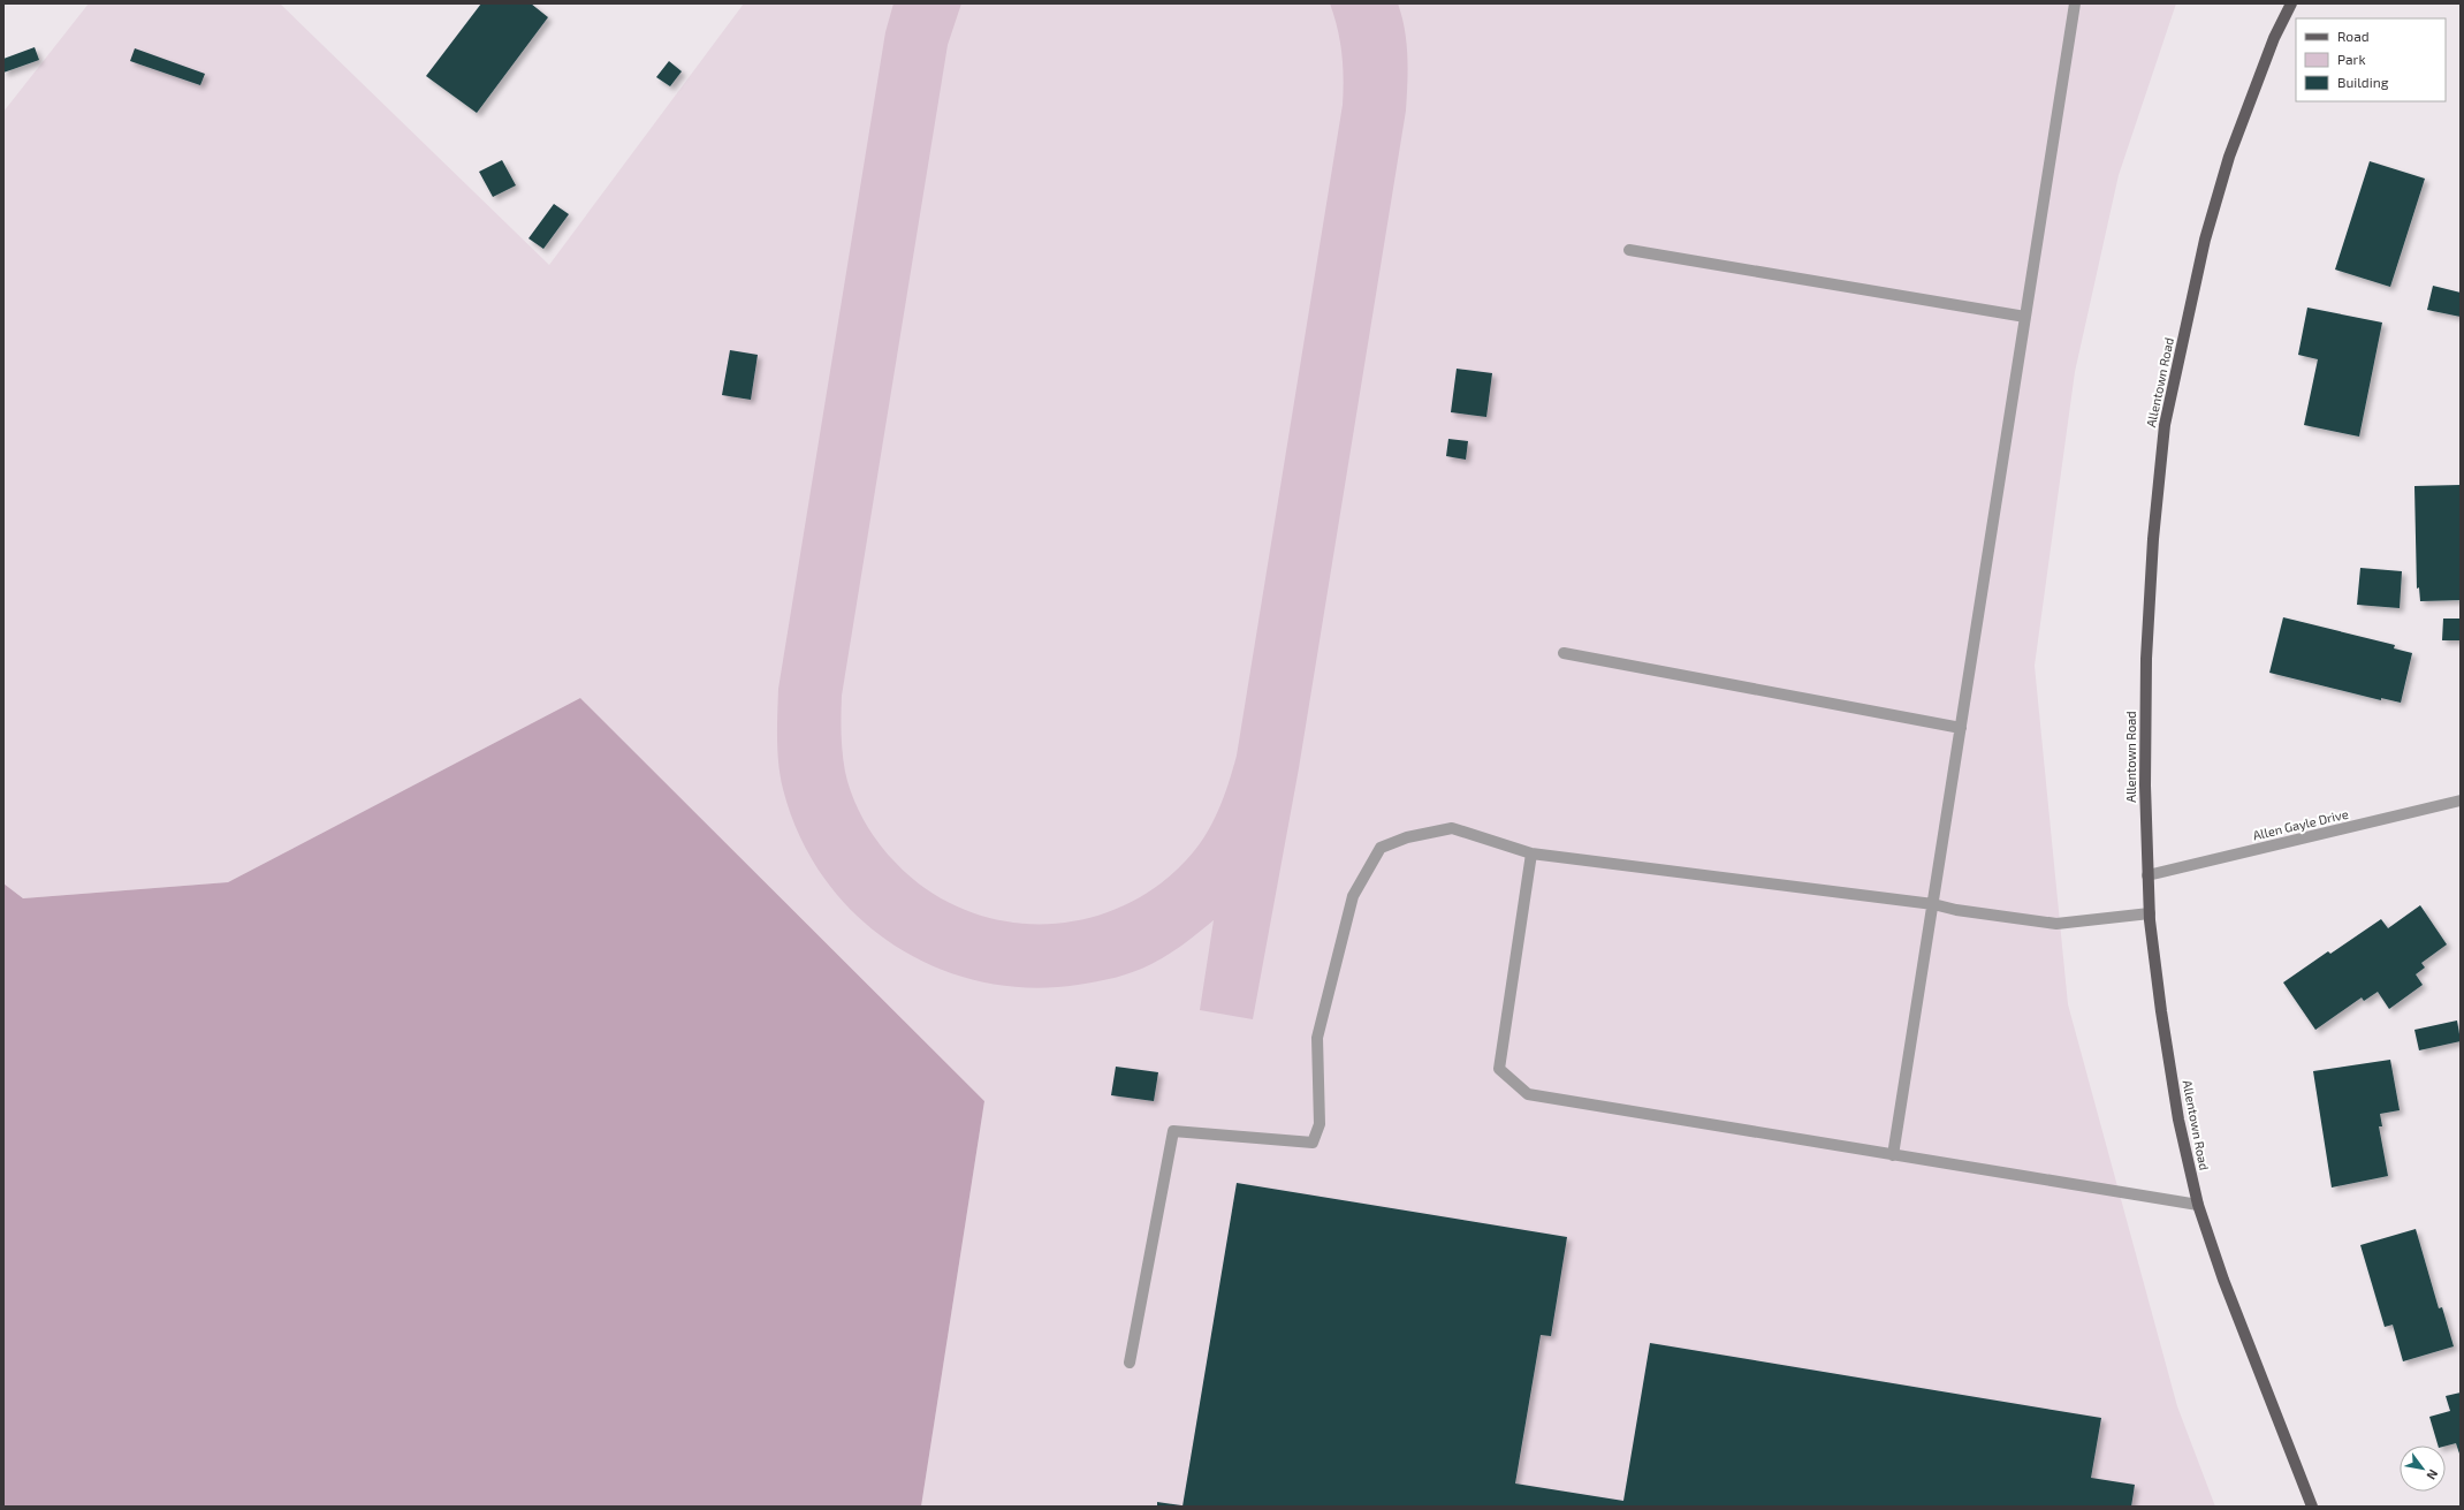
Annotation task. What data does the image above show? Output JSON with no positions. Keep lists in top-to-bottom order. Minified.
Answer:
{"streets":{"main road":["Allentown Road"],"street":["Allen Gayle Drive"]},"crossings":[["Allentown Road","Allen Gayle Drive"]],"legend":["Road","Park","Building"],"north":"bottom right"}
